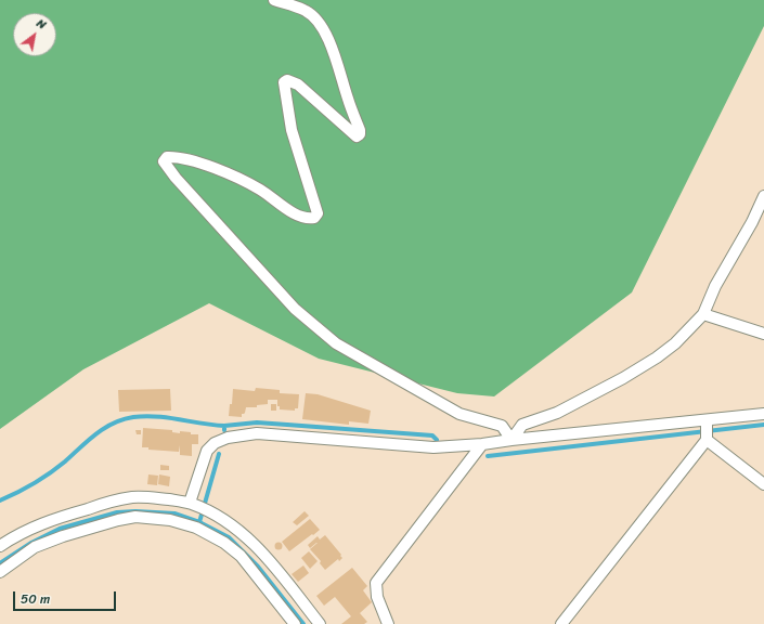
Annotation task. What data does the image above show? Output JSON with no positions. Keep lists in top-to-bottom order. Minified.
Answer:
{"scale_bar":"50 m","north":"top right"}
